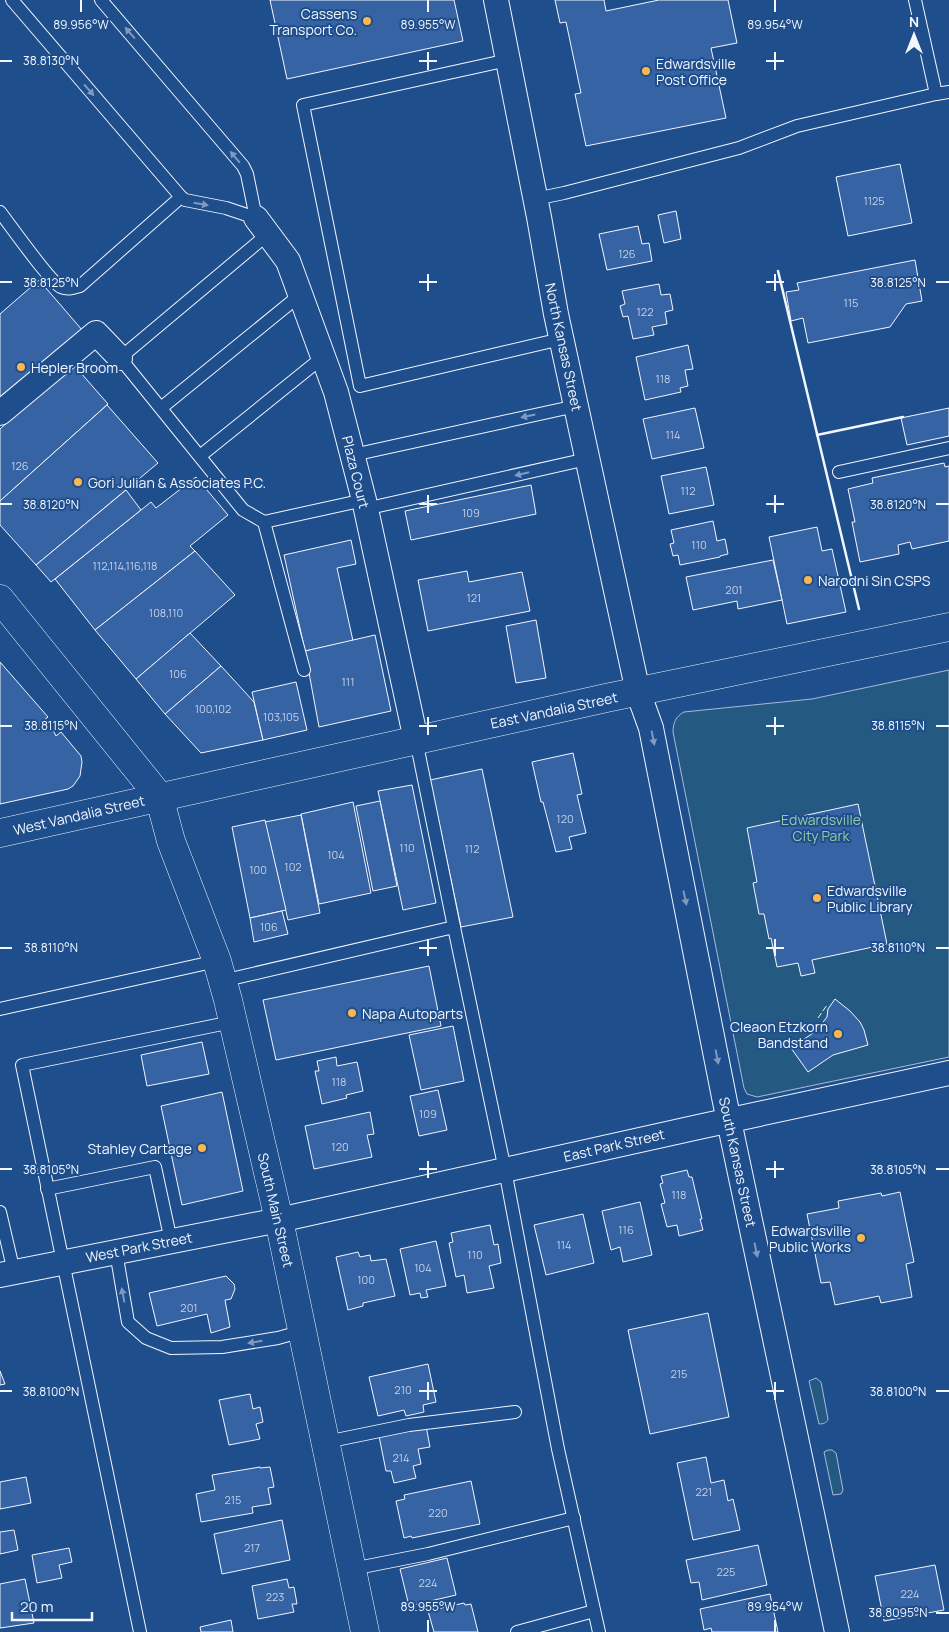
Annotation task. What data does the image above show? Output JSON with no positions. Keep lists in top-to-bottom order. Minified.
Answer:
{"streets":{"main road":["East Vandalia Street","West Vandalia Street","South Main Street"],"street":["North Kansas Street","Plaza Court","East Park Street","South Kansas Street","West Park Street"]},"crossings":[["North Kansas Street","East Vandalia Street"],["North Kansas Street","South Kansas Street"],["Plaza Court","East Vandalia Street"],["East Vandalia Street","West Vandalia Street"],["East Vandalia Street","South Kansas Street"],["East Vandalia Street","South Main Street"],["West Vandalia Street","South Main Street"],["East Park Street","South Kansas Street"],["East Park Street","South Main Street"],["East Park Street","West Park Street"],["South Main Street","West Park Street"]],"one_way":["South Kansas Street"],"parks":["Edwardsville City Park"],"places":["Cassens Transport Co.","Edwardsville Post Office","Hepler Broom","Gori Julian & Associates P.C.","Narodni Sin CSPS","Edwardsville Public Library","Napa Autoparts","Cleaon Etzkorn Bandstand","Stahley Cartage","Edwardsville Public Works"],"house_numbers":["1125","126","115","122","118","114","126","112","109","110","112,114,116,118","201","121","108,110","106","111","100,102","103,105","120","110","112","104","102","100","106","118","109","120","118","116","114","110","104","100","201","215","210","214","221","215","220","217","225","224","224","223"],"scale_bar":"20 m","north":"top","coordinates":["89.956°W","89.955°W","89.954°W","38.8130°N","38.8125°N","38.8120°N","38.8115°N","38.8110°N","38.8105°N","38.8100°N","38.8095°N"]}
